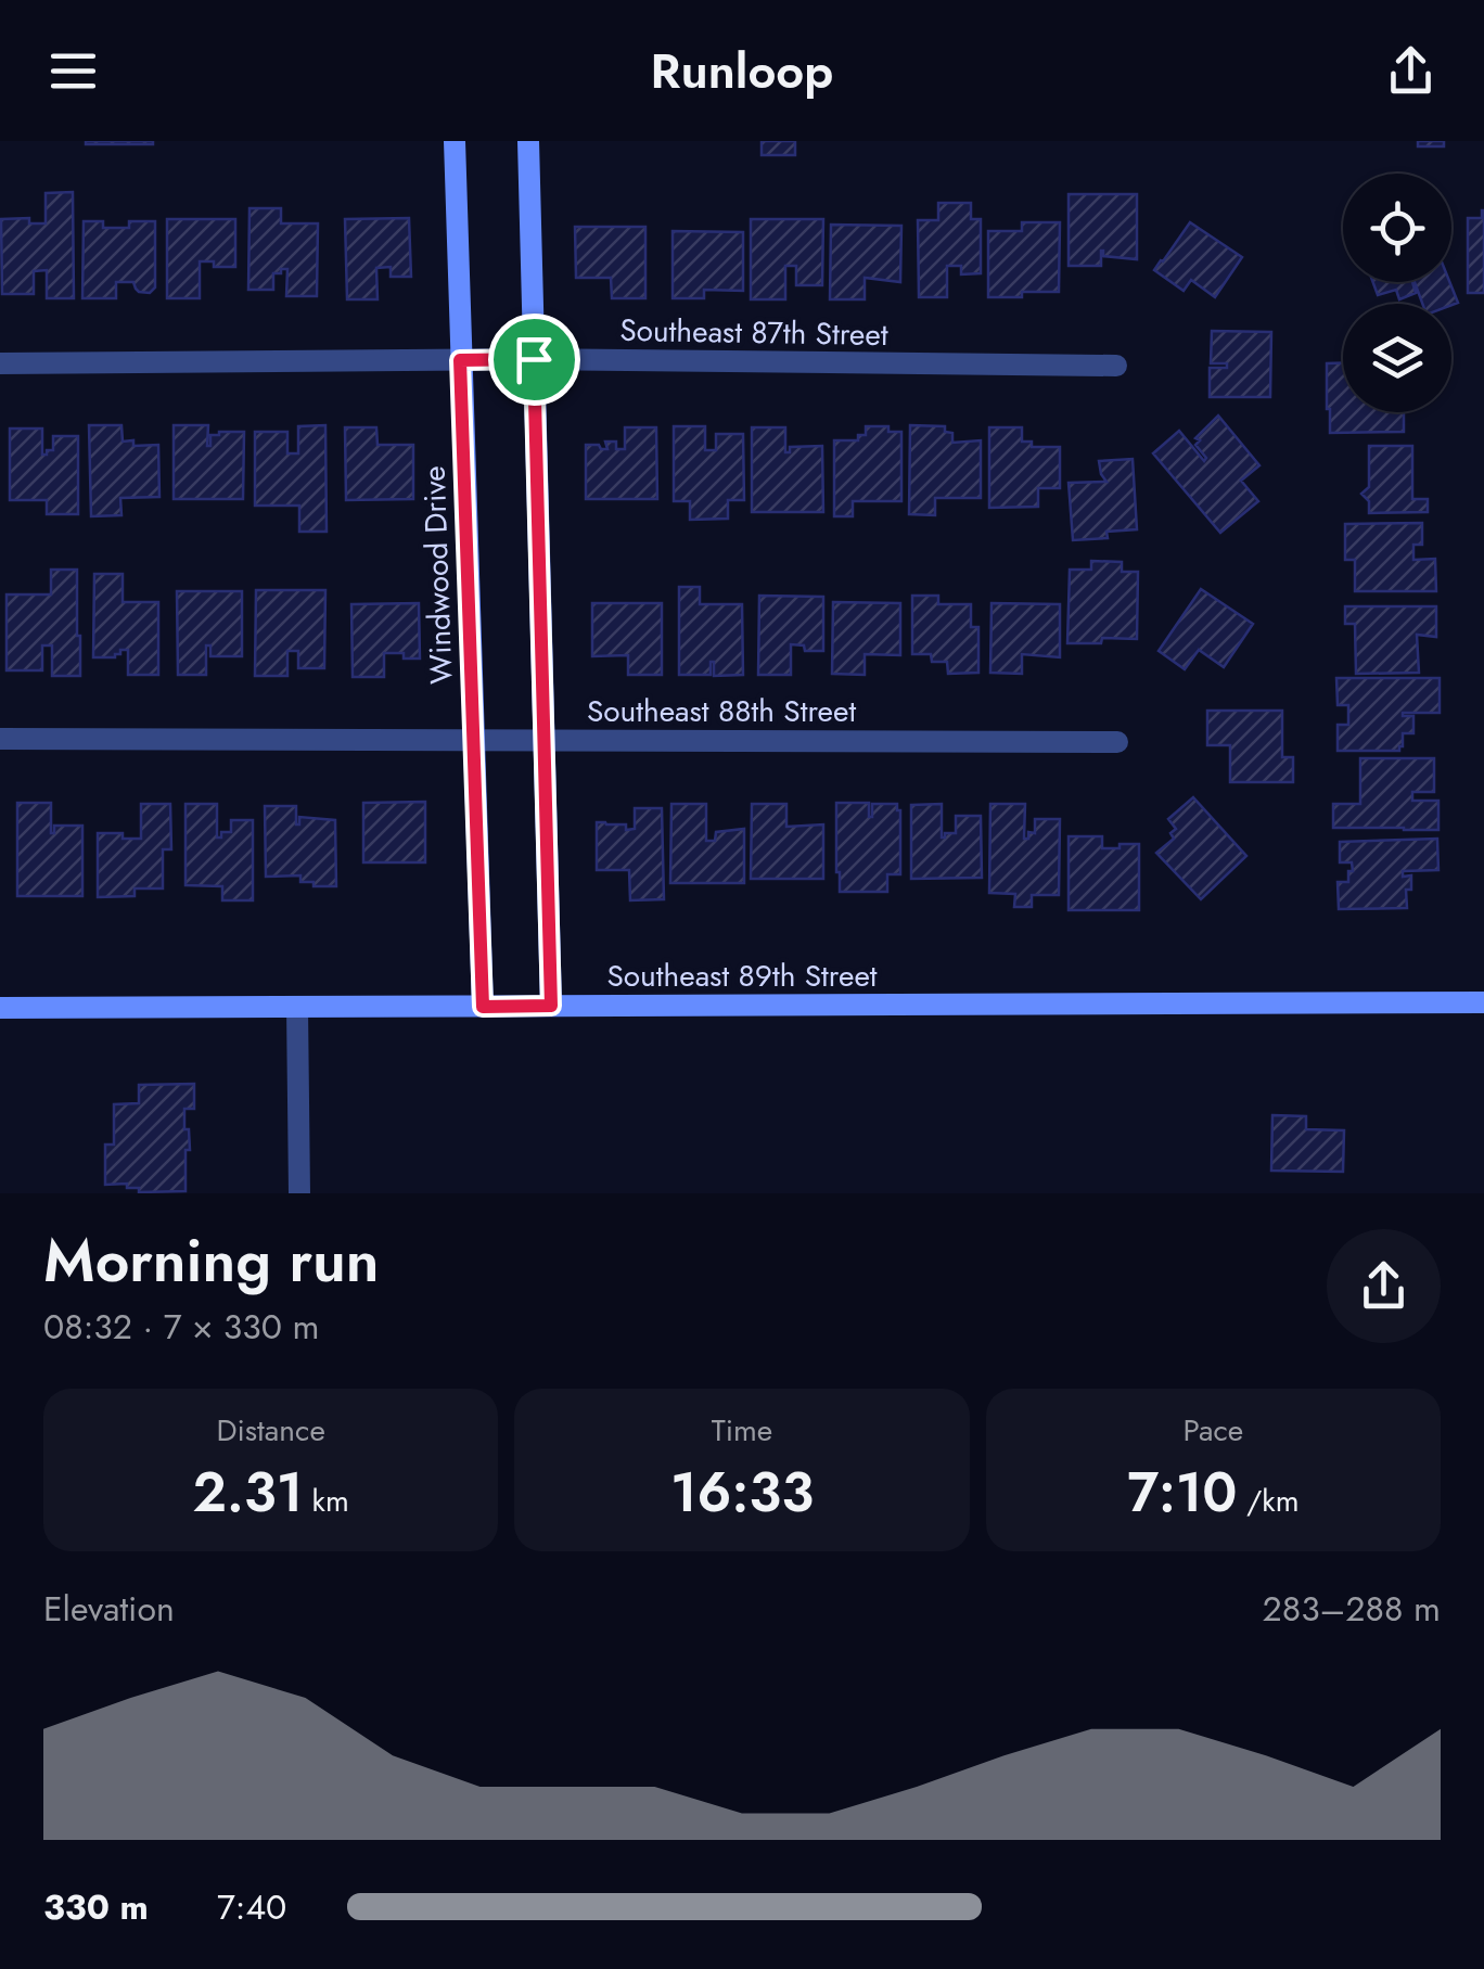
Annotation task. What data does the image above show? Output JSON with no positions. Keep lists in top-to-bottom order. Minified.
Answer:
{"streets":{"street":["Southeast 87th Street","Windwood Drive","Southeast 88th Street","Southeast 89th Street"]},"crossings":[["Southeast 87th Street","Windwood Drive"],["Windwood Drive","Southeast 88th Street"],["Windwood Drive","Southeast 89th Street"]],"page":{"header":"Runloop","heading":["Morning run","08:32 · 7 × 330 m"],"stats":[["Distance","2.31 km"],["Time","16:33"],["Pace","7:10 /km"]],"chart":["Elevation","283–288 m"],"list":[{"name":"330 m","note":"7:40"}]}}
